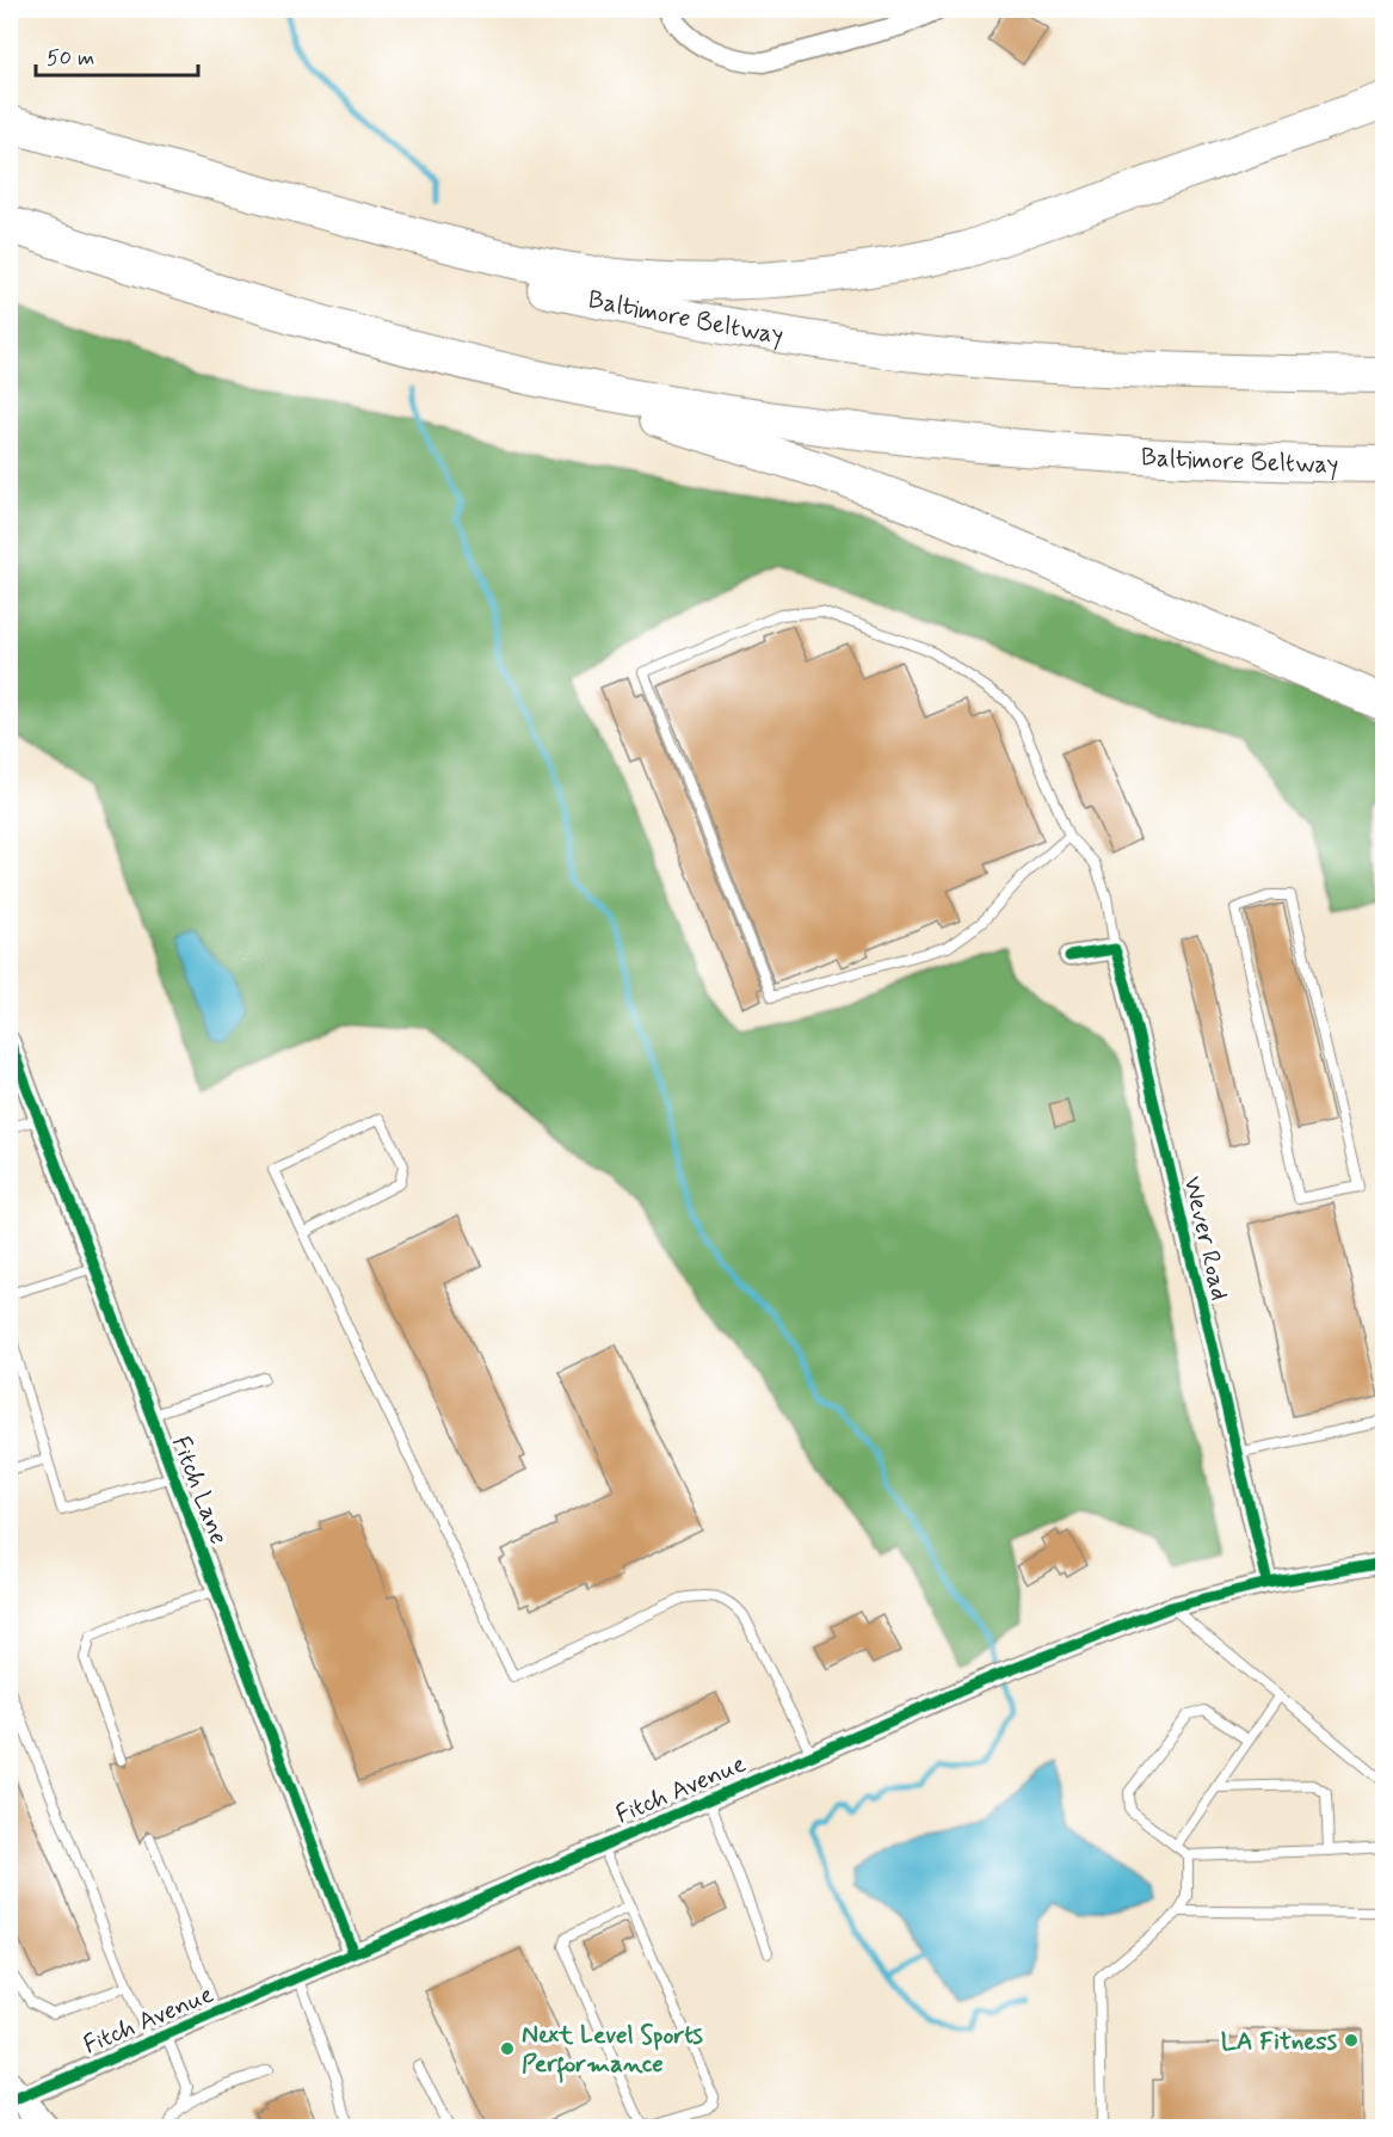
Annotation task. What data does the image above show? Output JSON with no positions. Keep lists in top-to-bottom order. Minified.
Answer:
{"streets":{"highway":["Baltimore Beltway"],"street":["Wever Road","Fitch Lane","Fitch Avenue"]},"crossings":[["Wever Road","Fitch Avenue"],["Fitch Lane","Fitch Avenue"]],"places":["LA Fitness","Next Level Sports Performance"],"scale_bar":"50 m"}
